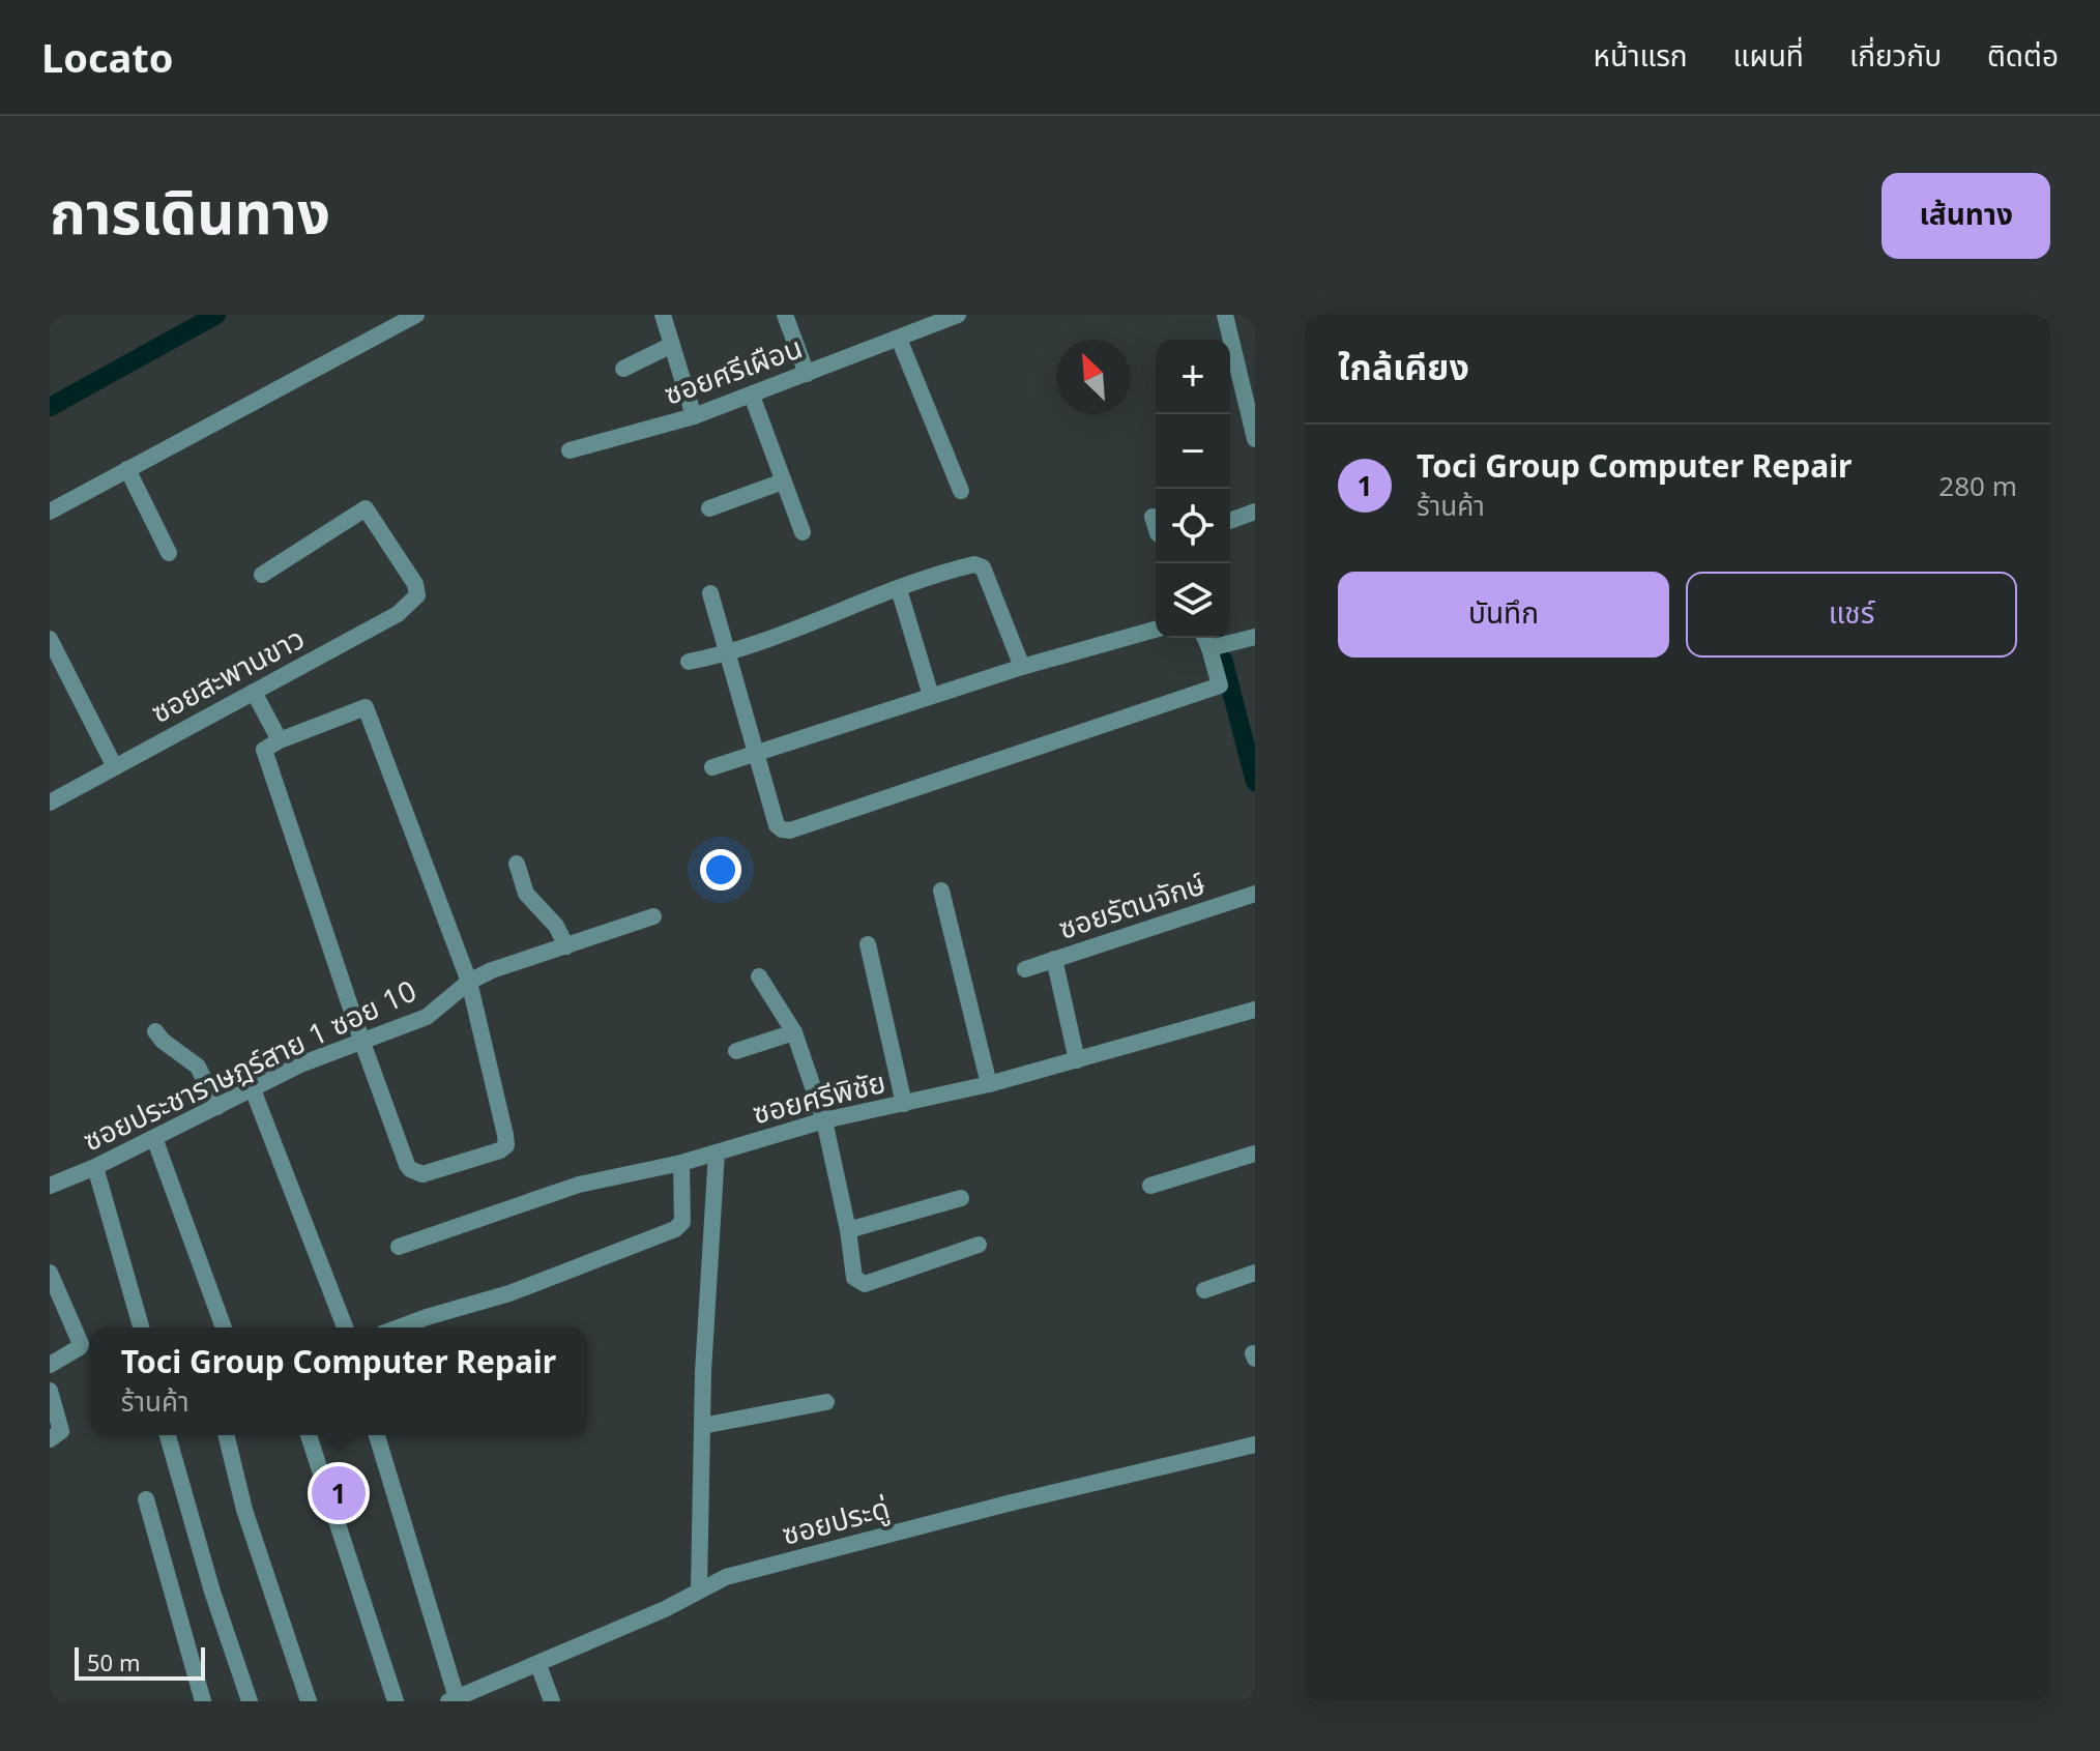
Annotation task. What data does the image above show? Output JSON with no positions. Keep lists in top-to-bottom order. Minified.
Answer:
{"streets":{"street":["ซอยศรีเผือน","ซอยสะพานขาว","ซอยรัตนจักษ์","ซอยประชาราษฎร์สาย 1 ซอย 10","ซอยศรีพิชัย","ซอยประดู่"]},"scale_bar":"50 m","north":"top left","page":{"header":"Locato","nav":["หน้าแรก","แผนที่","เกี่ยวกับ","ติดต่อ"],"title":"การเดินทาง","buttons":["เส้นทาง",["บันทึก","แชร์"]],"heading":"ใกล้เคียง","map_buttons":["+","−"],"list":[{"mark":"1","name":"Toci Group Computer Repair","note":"ร้านค้า","value":"280 m"}],"popup":["Toci Group Computer Repair","ร้านค้า"],"pins":"1","scale":"50 m"}}
